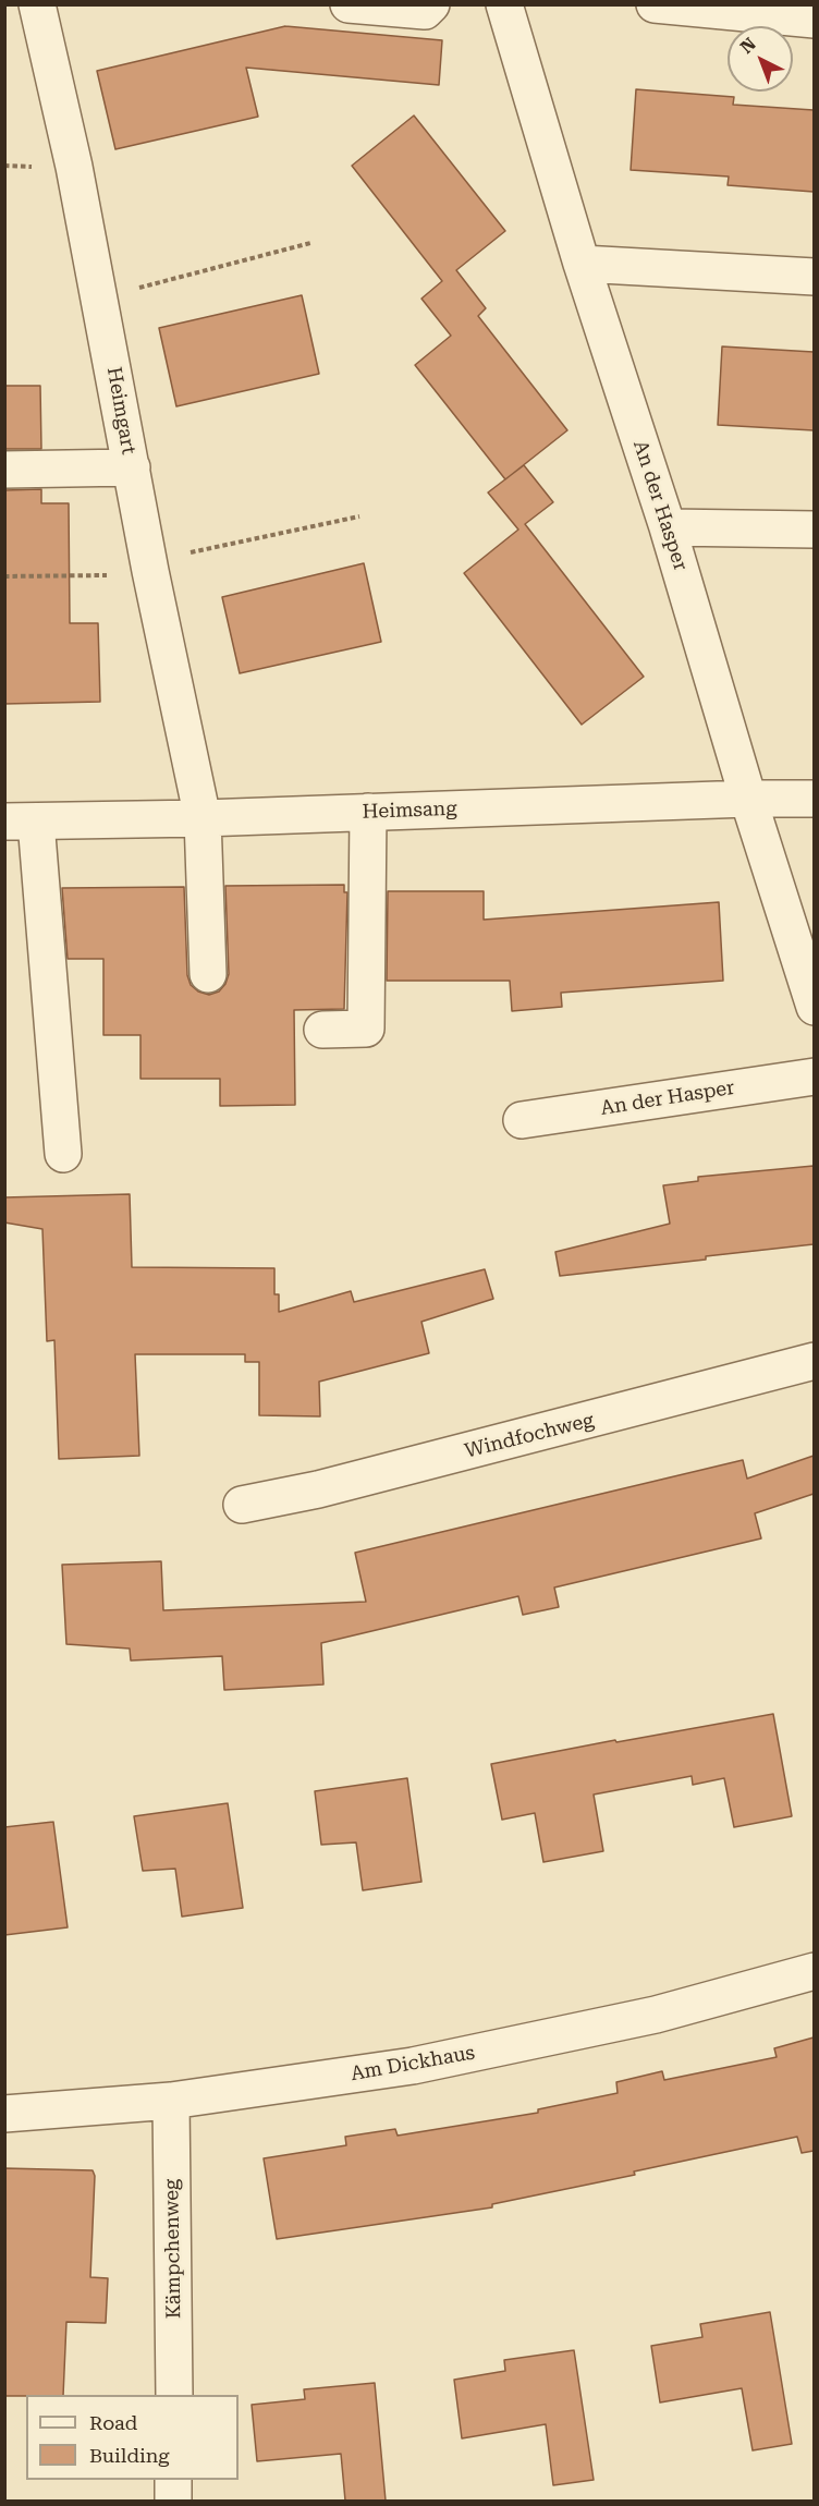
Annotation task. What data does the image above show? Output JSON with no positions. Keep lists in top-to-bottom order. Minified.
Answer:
{"streets":{"street":["Heimgart","An der Hasper","Heimsang","Windfochweg","Am Dickhaus","Kämpchenweg"]},"crossings":[["Heimgart","Heimsang"],["An der Hasper","Heimsang"],["Am Dickhaus","Kämpchenweg"]],"legend":["Road","Building"],"north":"top left"}
